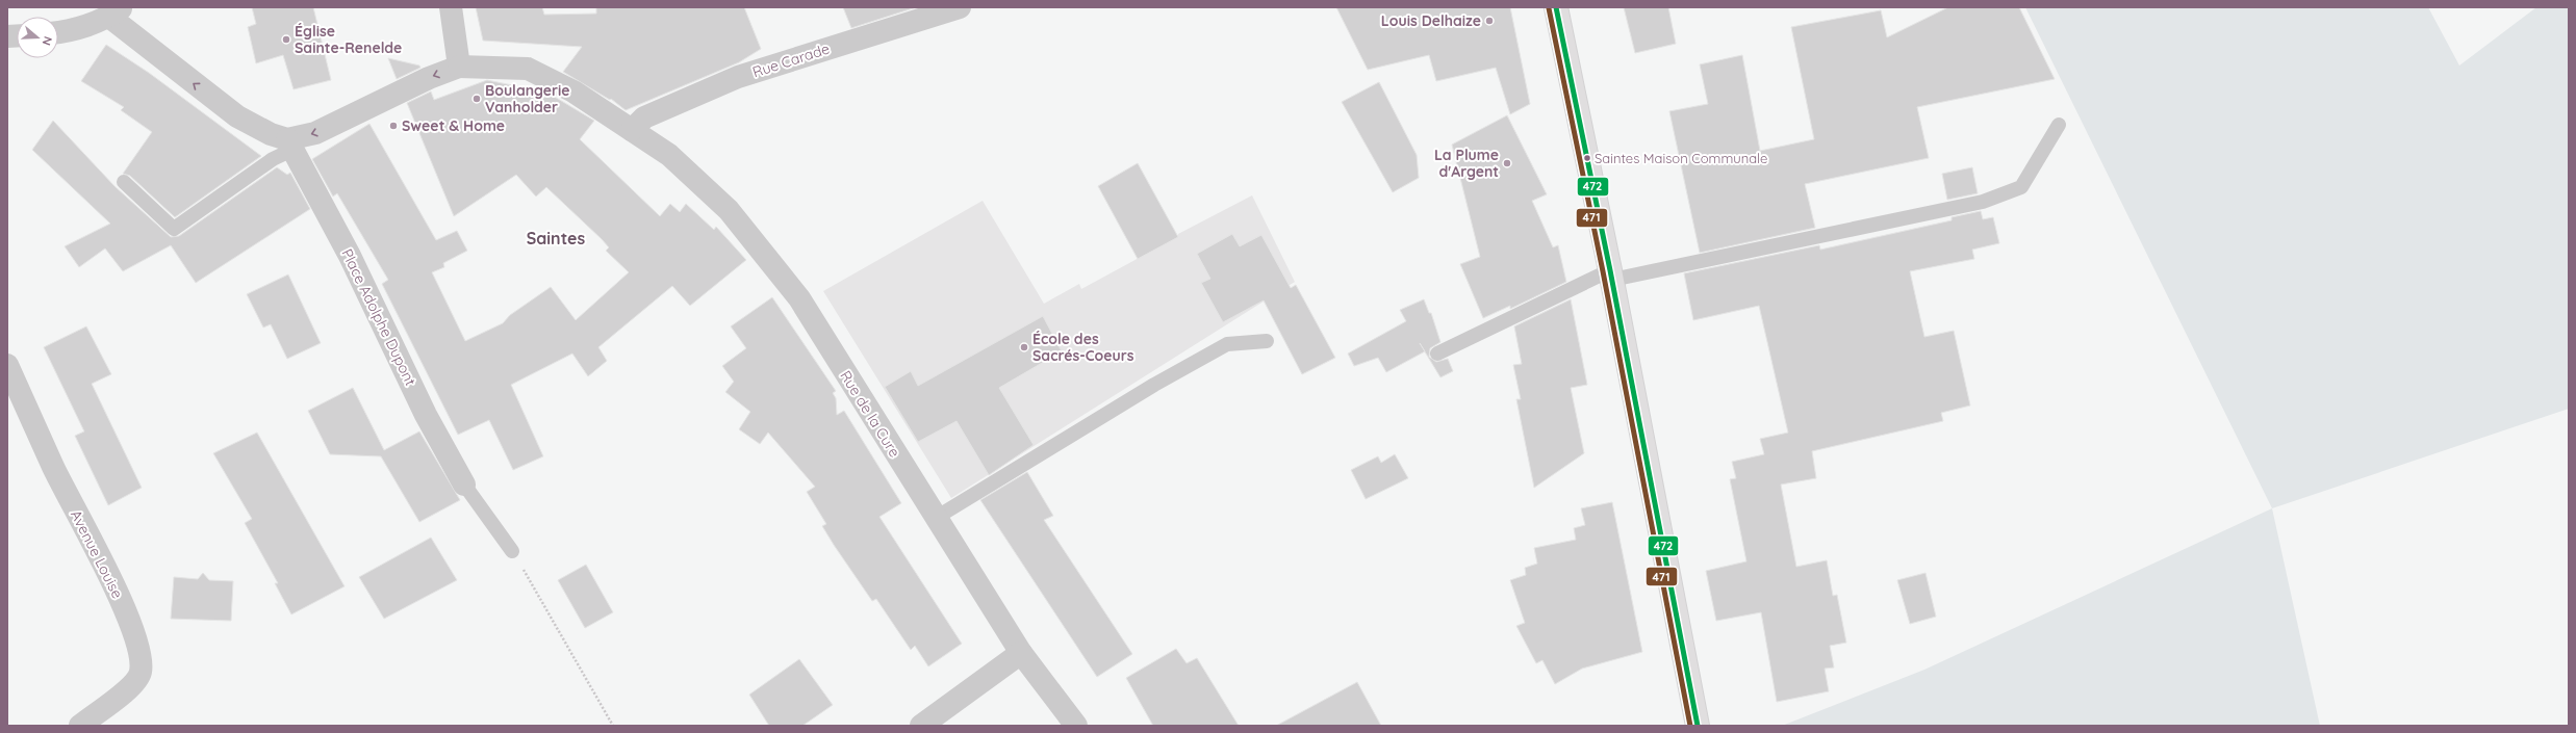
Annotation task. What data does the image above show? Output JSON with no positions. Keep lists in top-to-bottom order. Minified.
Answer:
{"streets":{"street":["Rue Carade","Place Adolphe Dupont","Rue de la Cure","Avenue Louise"]},"crossings":[["Rue Carade","Rue de la Cure"]],"districts":["Saintes"],"places":["Louis Delhaize","Église Sainte-Renelde","Boulangerie Vanholder","Sweet & Home","Saintes Maison Communale","La Plume d'Argent","École des Sacrés-Coeurs"],"lines":["transit line 472","transit line 471"],"north":"right"}
